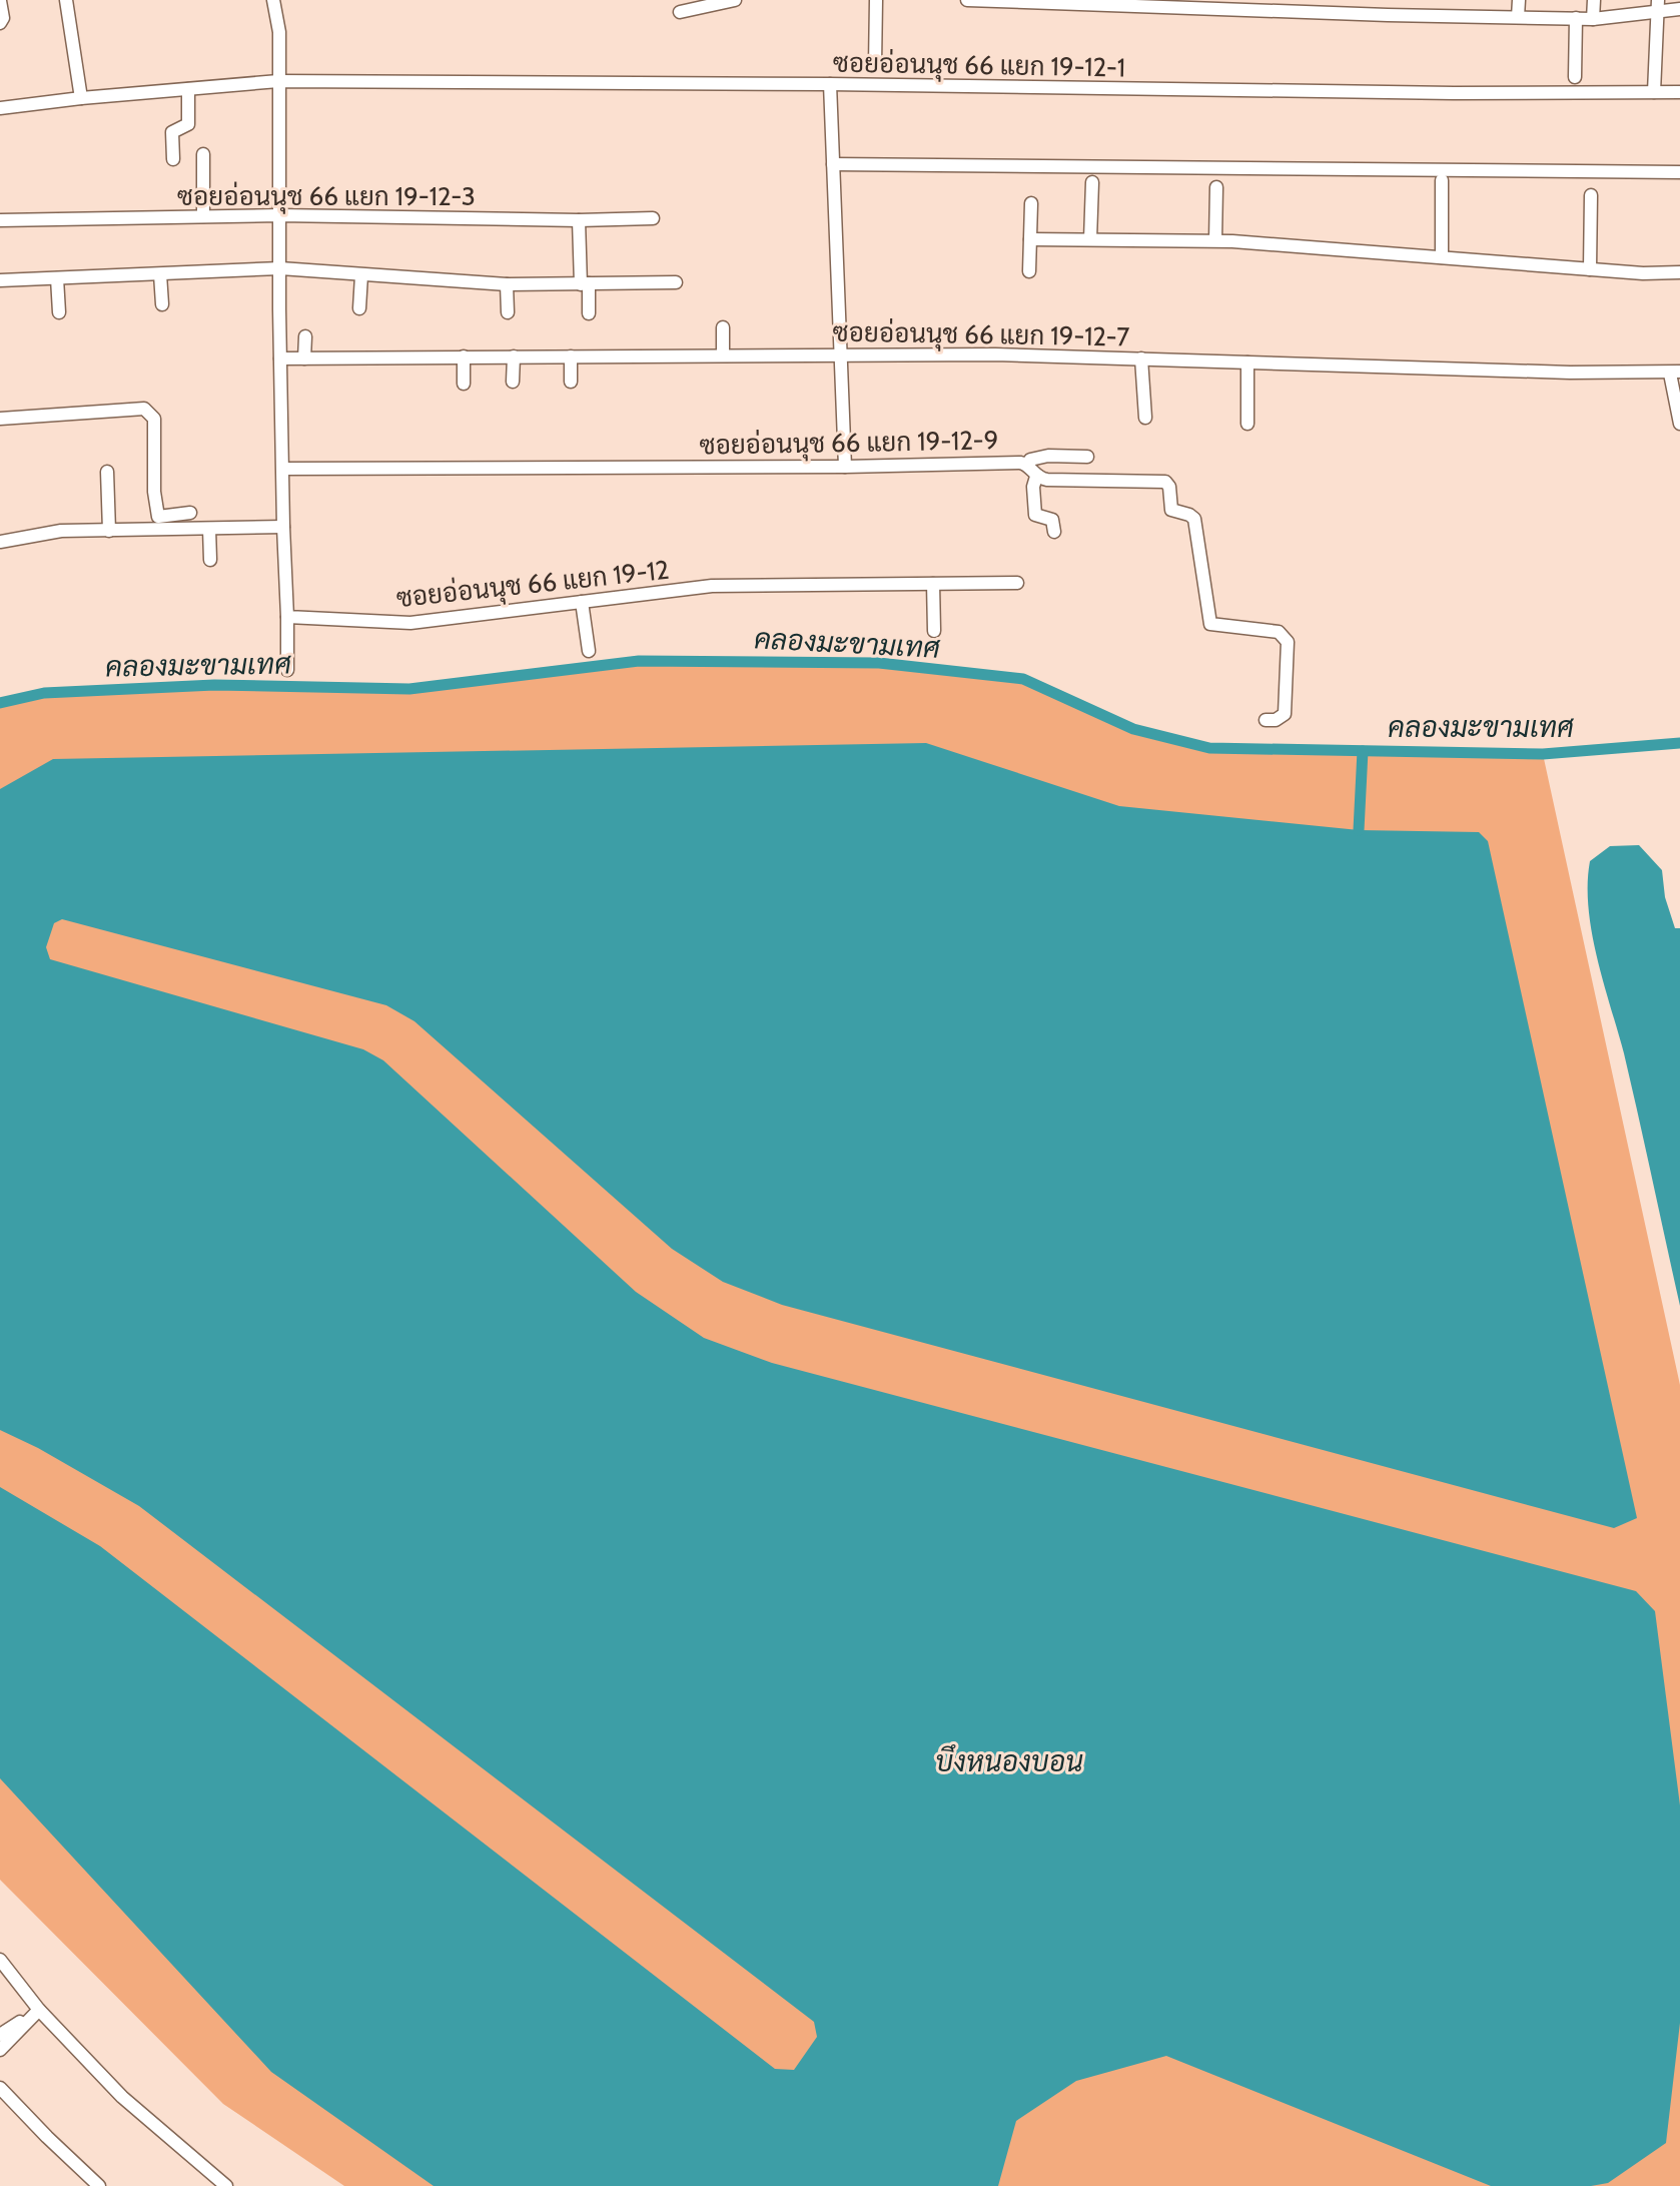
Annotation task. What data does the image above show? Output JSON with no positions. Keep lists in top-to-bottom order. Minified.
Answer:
{"streets":{"street":["ซอยอ่อนนุช 66 แยก 19-12-1","ซอยอ่อนนุช 66 แยก 19-12-3","ซอยอ่อนนุช 66 แยก 19-12-7","ซอยอ่อนนุช 66 แยก 19-12-9","ซอยอ่อนนุช 66 แยก 19-12"]},"water":["คลองมะขามเทศ","บึงหนองบอน"]}
